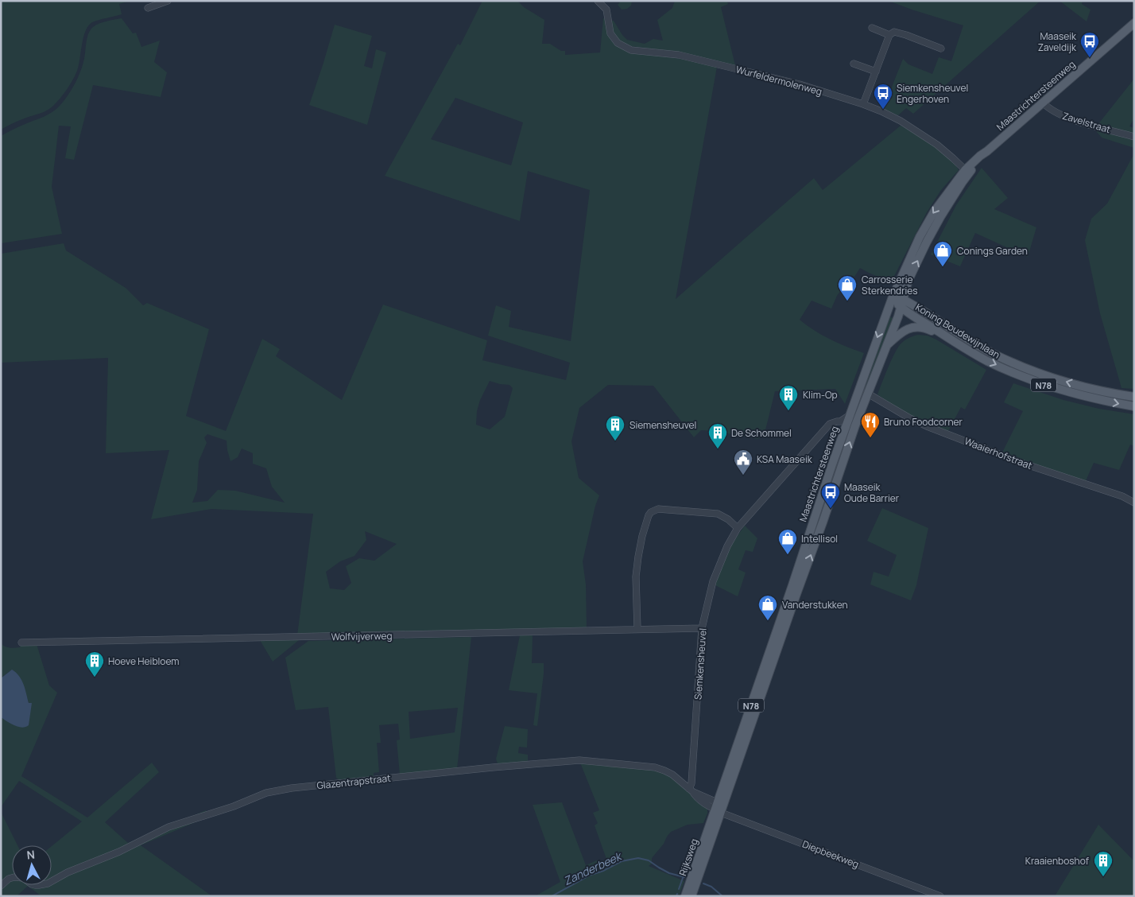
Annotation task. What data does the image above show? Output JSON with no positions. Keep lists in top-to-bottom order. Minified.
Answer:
{"streets":{"main road":["Maastrichtersteenweg","Koning Boudewijnlaan","N78","Rijksweg"],"street":["Wurfeldermolenweg","Zavelstraat","Waaierhofstraat","Wolfvijverweg","Siemkensheuvel","Glazentrapstraat","Diepbeekweg"]},"crossings":[["Wurfeldermolenweg","Maastrichtersteenweg"],["Maastrichtersteenweg","Zavelstraat"],["Maastrichtersteenweg","Koning Boudewijnlaan"],["Maastrichtersteenweg","Waaierhofstraat"],["Maastrichtersteenweg","Siemkensheuvel"],["Maastrichtersteenweg","Glazentrapstraat"],["Maastrichtersteenweg","Diepbeekweg"],["Maastrichtersteenweg","Rijksweg"],["Wolfvijverweg","Siemkensheuvel"],["Siemkensheuvel","Glazentrapstraat"],["Glazentrapstraat","Diepbeekweg"]],"water":["Zanderbeek"],"places":{"bus stop":["Maaseik Zaveldijk","Siemkensheuvel Engerhoven","Maaseik Oude Barrier"],"shop":["Conings Garden","Carrosserie Sterkendries","Intellisol","Vanderstukken"],"building":["Klim-Op","Siemensheuvel","De Schommel","Hoeve Heibloem","Kraaienboshof"],"restaurant":["Bruno Foodcorner"],"public building":["KSA Maaseik"]},"north":"top"}
